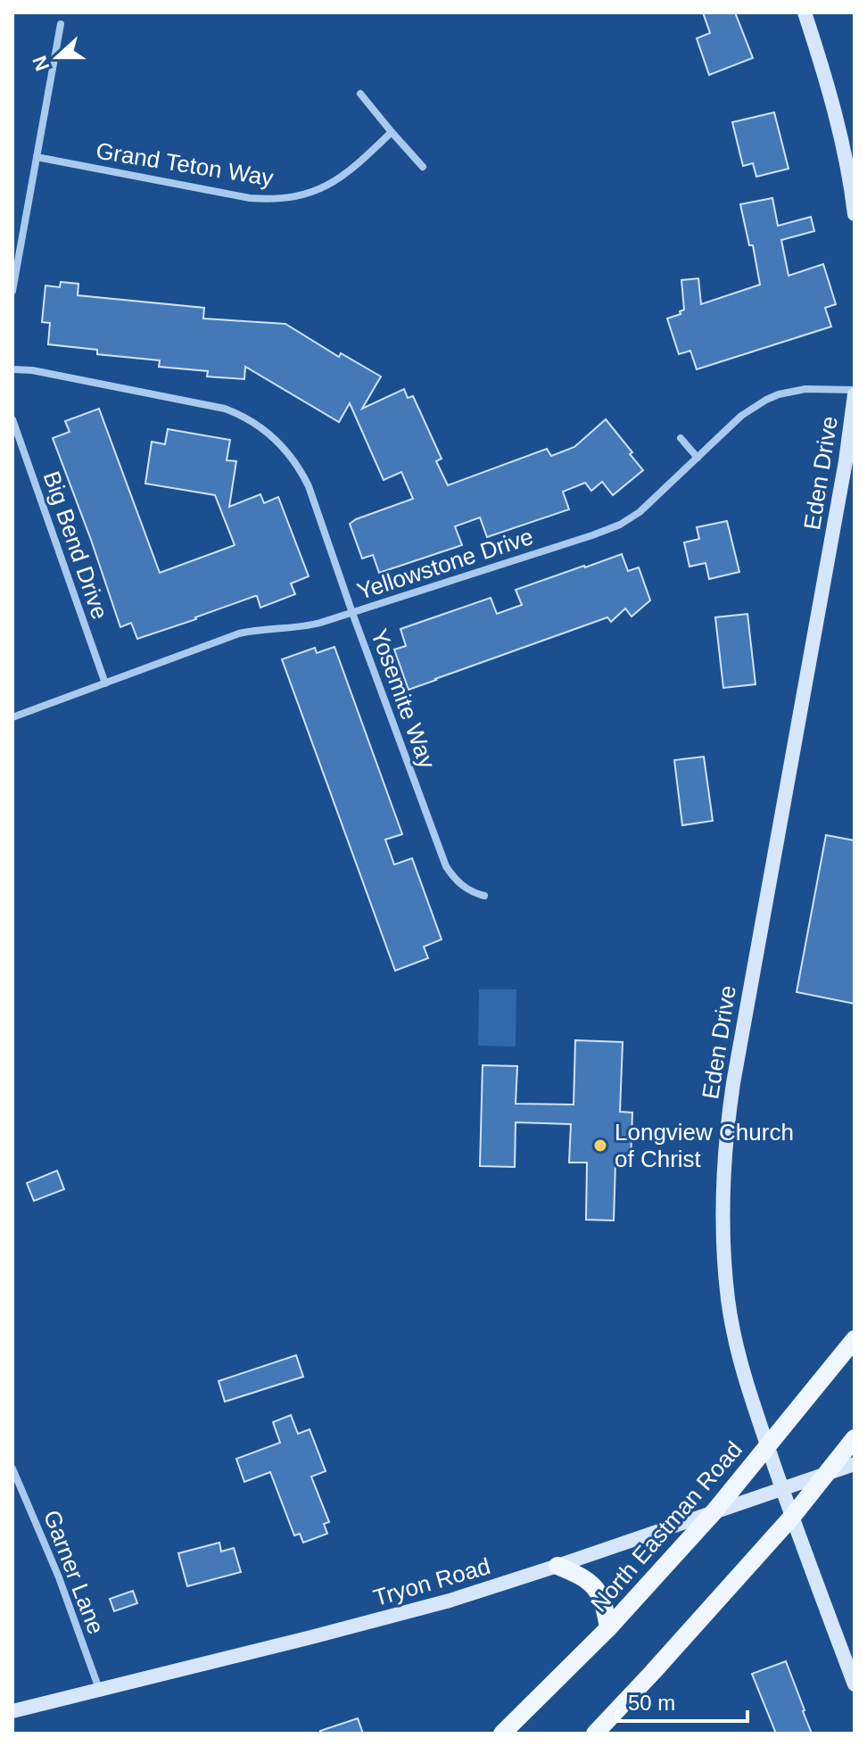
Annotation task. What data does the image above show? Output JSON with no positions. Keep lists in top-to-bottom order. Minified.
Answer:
{"streets":{"main road":["North Eastman Road"],"street":["Grand Teton Way","Eden Drive","Big Bend Drive","Yellowstone Drive","Yosemite Way","Garner Lane","Tryon Road"]},"crossings":[["Eden Drive","Yellowstone Drive"],["Eden Drive","North Eastman Road"],["Eden Drive","Tryon Road"],["Big Bend Drive","Yellowstone Drive"],["Yellowstone Drive","Yosemite Way"],["North Eastman Road","Tryon Road"],["Garner Lane","Tryon Road"]],"places":["Longview Church of Christ"],"scale_bar":"50 m","north":"left"}
